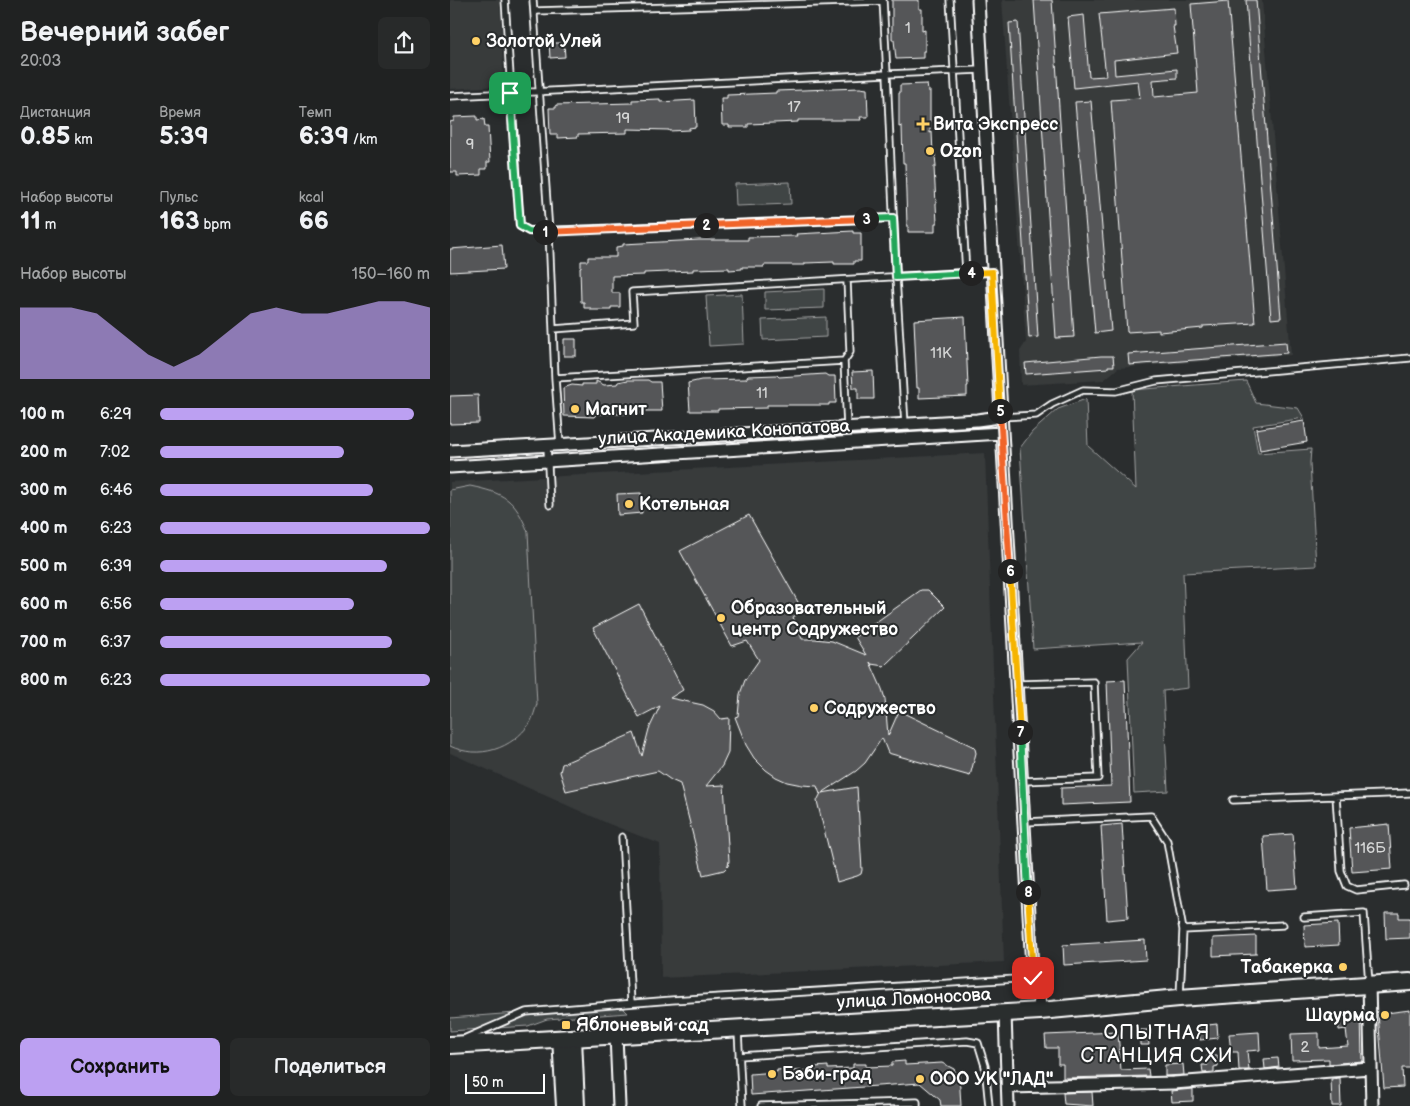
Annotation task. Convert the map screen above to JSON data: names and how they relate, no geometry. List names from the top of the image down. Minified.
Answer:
{"streets":{"main road":["улица Ломоносова"],"street":["улица Академика Конопатова"]},"districts":["ОПЫТНАЯ СТАНЦИЯ СХИ"],"places":{"other":["Золотой Улей","Ozon","Магнит","Котельная","Образовательный центр Содружество","Содружество","Табакерка","Шаурма","Бэби-град","ООО УК \"ЛАД\""],"health":["Вита Экспресс"],"transit":["Яблоневый сад"]},"house_numbers":["1","17","19","9","11К","11","116Б","2"],"scale_bar":"50 m","page":{"heading":["Вечерний забег","20:03"],"stats":[["Дистанция","0.85 km"],["Время","5:39"],["Темп","6:39 /km"],["Набор высоты","11 m"],["Пульс","163 bpm"],["kcal","66"]],"pins":["3","2","1","4","5","6","7","8"],"chart":["Набор высоты","150–160 m"],"list":[{"name":"100 m","note":"6:29"},{"name":"200 m","note":"7:02"},{"name":"300 m","note":"6:46"},{"name":"400 m","note":"6:23"},{"name":"500 m","note":"6:39"},{"name":"600 m","note":"6:56"},{"name":"700 m","note":"6:37"},{"name":"800 m","note":"6:23"}],"buttons":["Сохранить","Поделиться"],"scale":"50 m"}}
